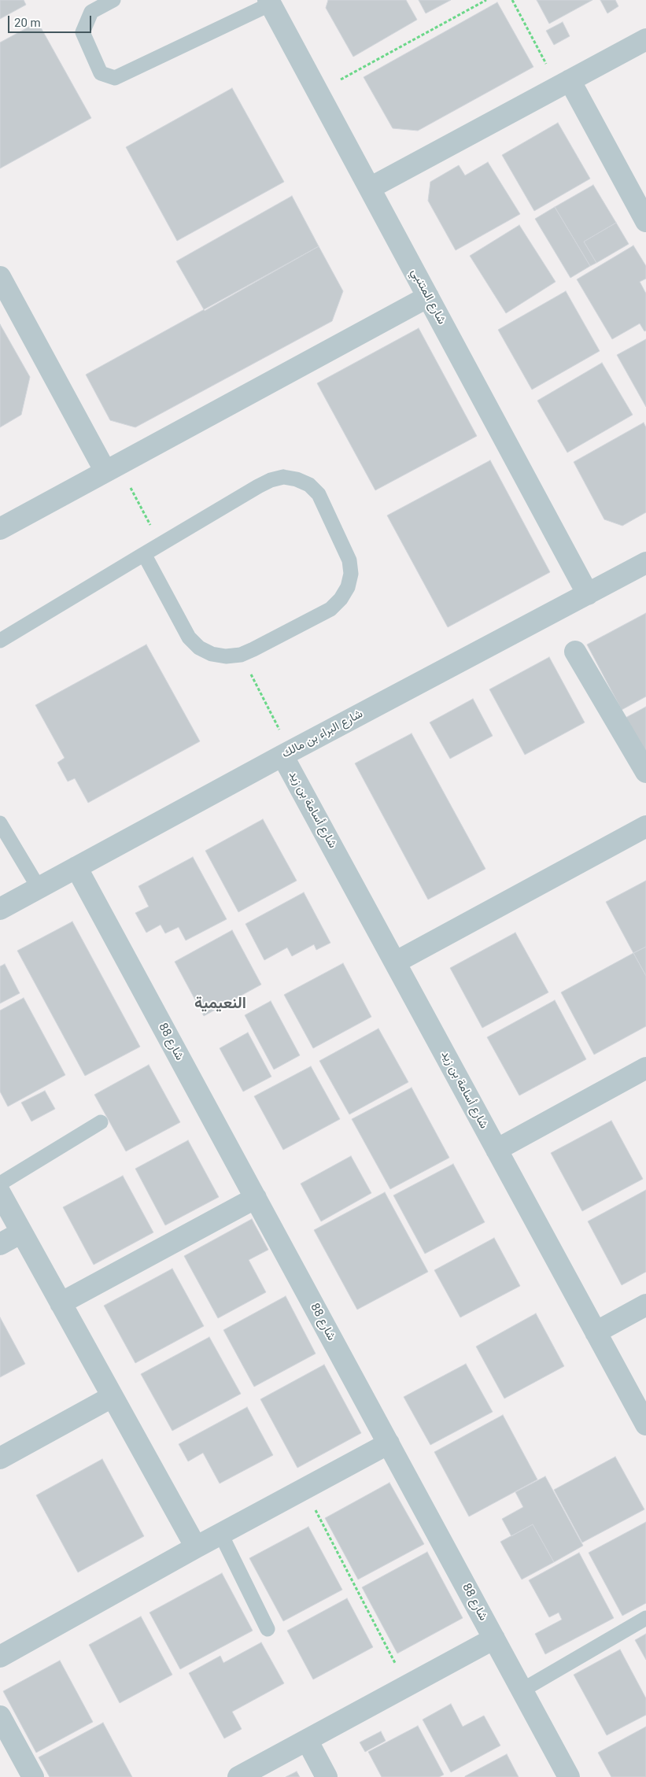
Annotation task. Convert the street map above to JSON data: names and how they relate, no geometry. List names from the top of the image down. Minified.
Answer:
{"streets":{"street":["شارع المتنبي","شارع البراء بن مالك","شارع أسامة بن زيد","شارع 88"]},"crossings":[["شارع المتنبي","شارع البراء بن مالك"],["شارع البراء بن مالك","شارع أسامة بن زيد"],["شارع البراء بن مالك","شارع 88"]],"districts":["النعيمية"],"scale_bar":"20 m"}
